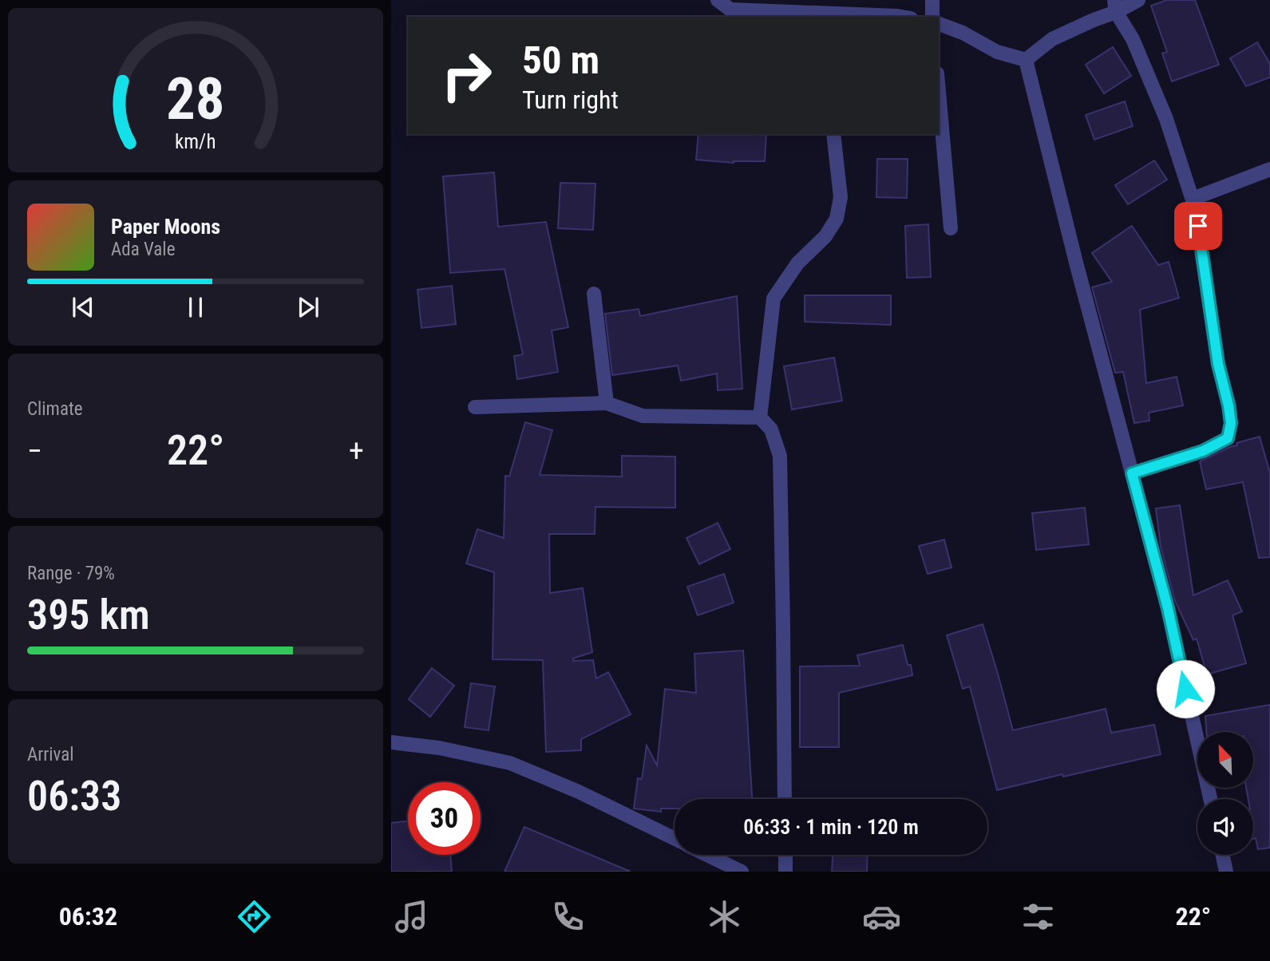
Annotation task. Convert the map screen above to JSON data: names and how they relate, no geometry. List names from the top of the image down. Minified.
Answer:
{"north":"top left","page":{"turn":["50 m","Turn right"],"song":["Paper Moons","Ada Vale"],"tile":["Climate",["Range · 79%","395 km"],["Arrival","06:33"]],"heat":["−","22°","+"],"limit":"30","trip":"06:33 · 1 min · 120 m","tabs":["06:32","22°"],"gauge":["28","km/h"]}}
